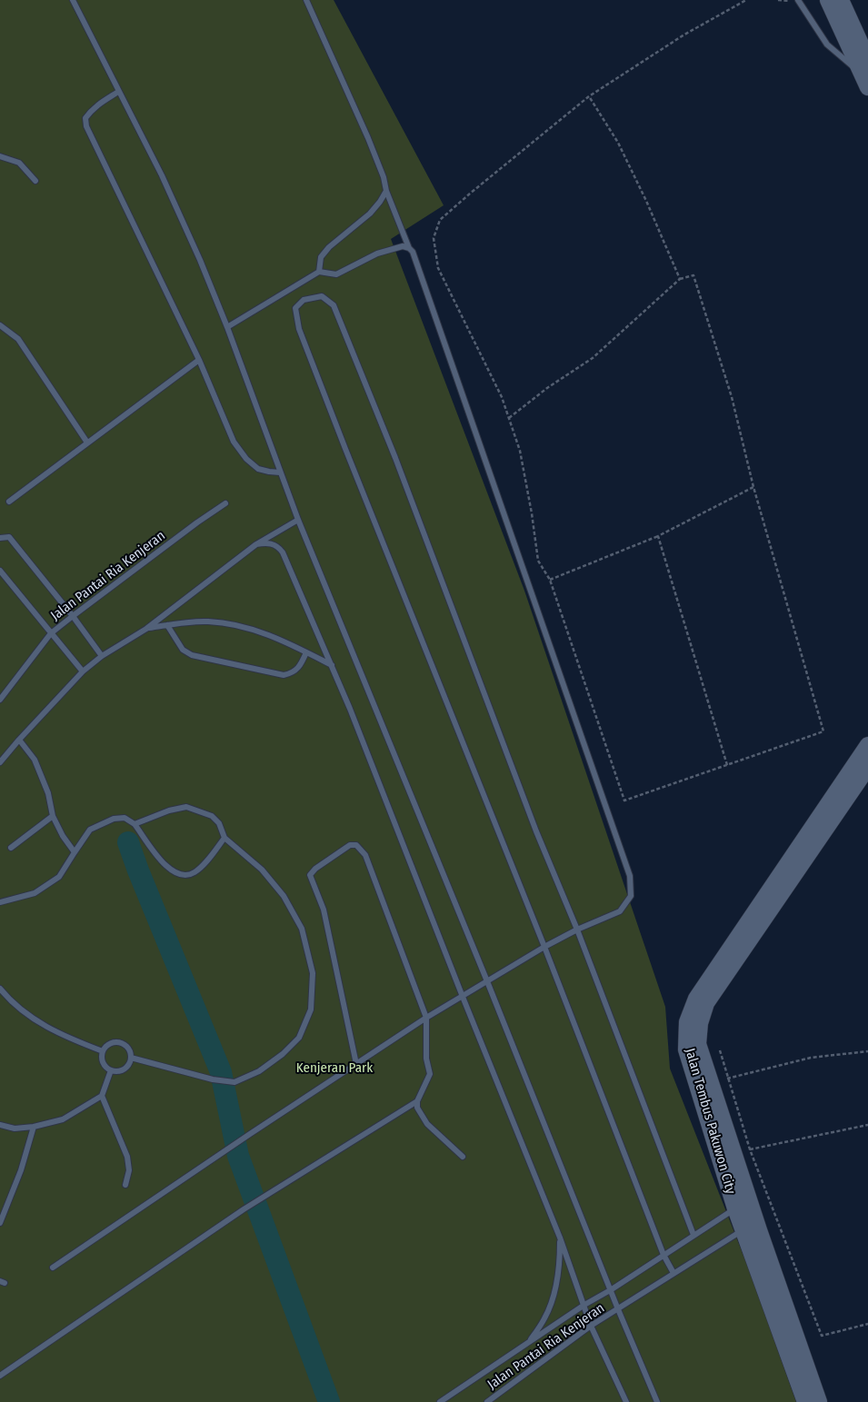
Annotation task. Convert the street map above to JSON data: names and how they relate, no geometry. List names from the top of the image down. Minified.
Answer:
{"streets":{"street":["Jalan Tembus Pakuwon City"],"lane":["Jalan Pantai Ria Kenjeran"]},"crossings":[["Jalan Pantai Ria Kenjeran","Jalan Tembus Pakuwon City"]],"parks":["Kenjeran Park"]}
